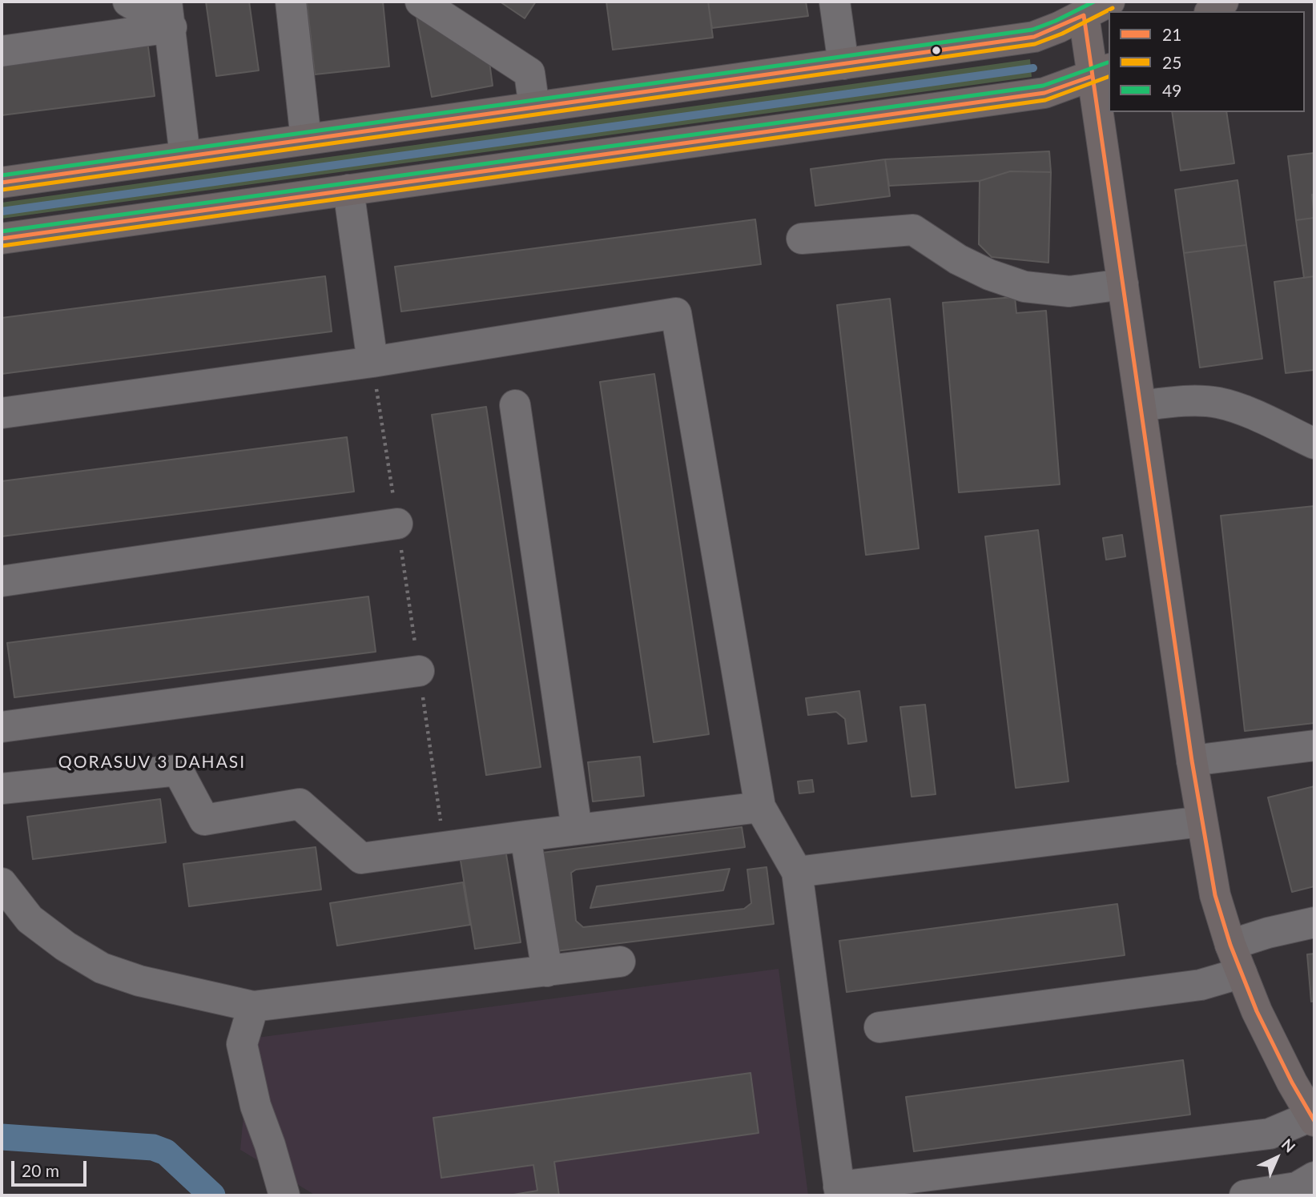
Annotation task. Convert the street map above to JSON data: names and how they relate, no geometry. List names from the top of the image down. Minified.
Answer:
{"districts":["QORASUV 3 DAHASI"],"lines":["transit line 49","transit line 25","transit line 21"],"legend":["21","25","49"],"scale_bar":"20 m","north":"top right"}
